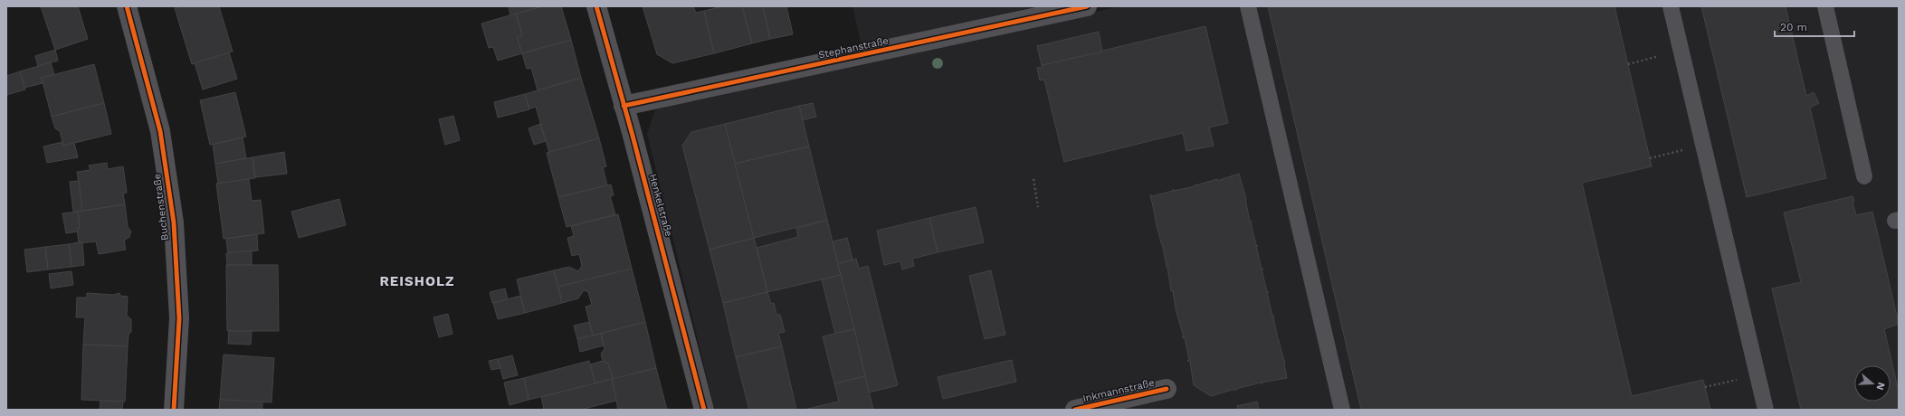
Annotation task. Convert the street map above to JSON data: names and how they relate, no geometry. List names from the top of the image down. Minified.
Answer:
{"streets":{"street":["Stephanstraße","Henkelstraße","Buchenstraße","Inkmannstraße"]},"crossings":[["Stephanstraße","Henkelstraße"]],"districts":["REISHOLZ"],"scale_bar":"20 m","north":"right"}
